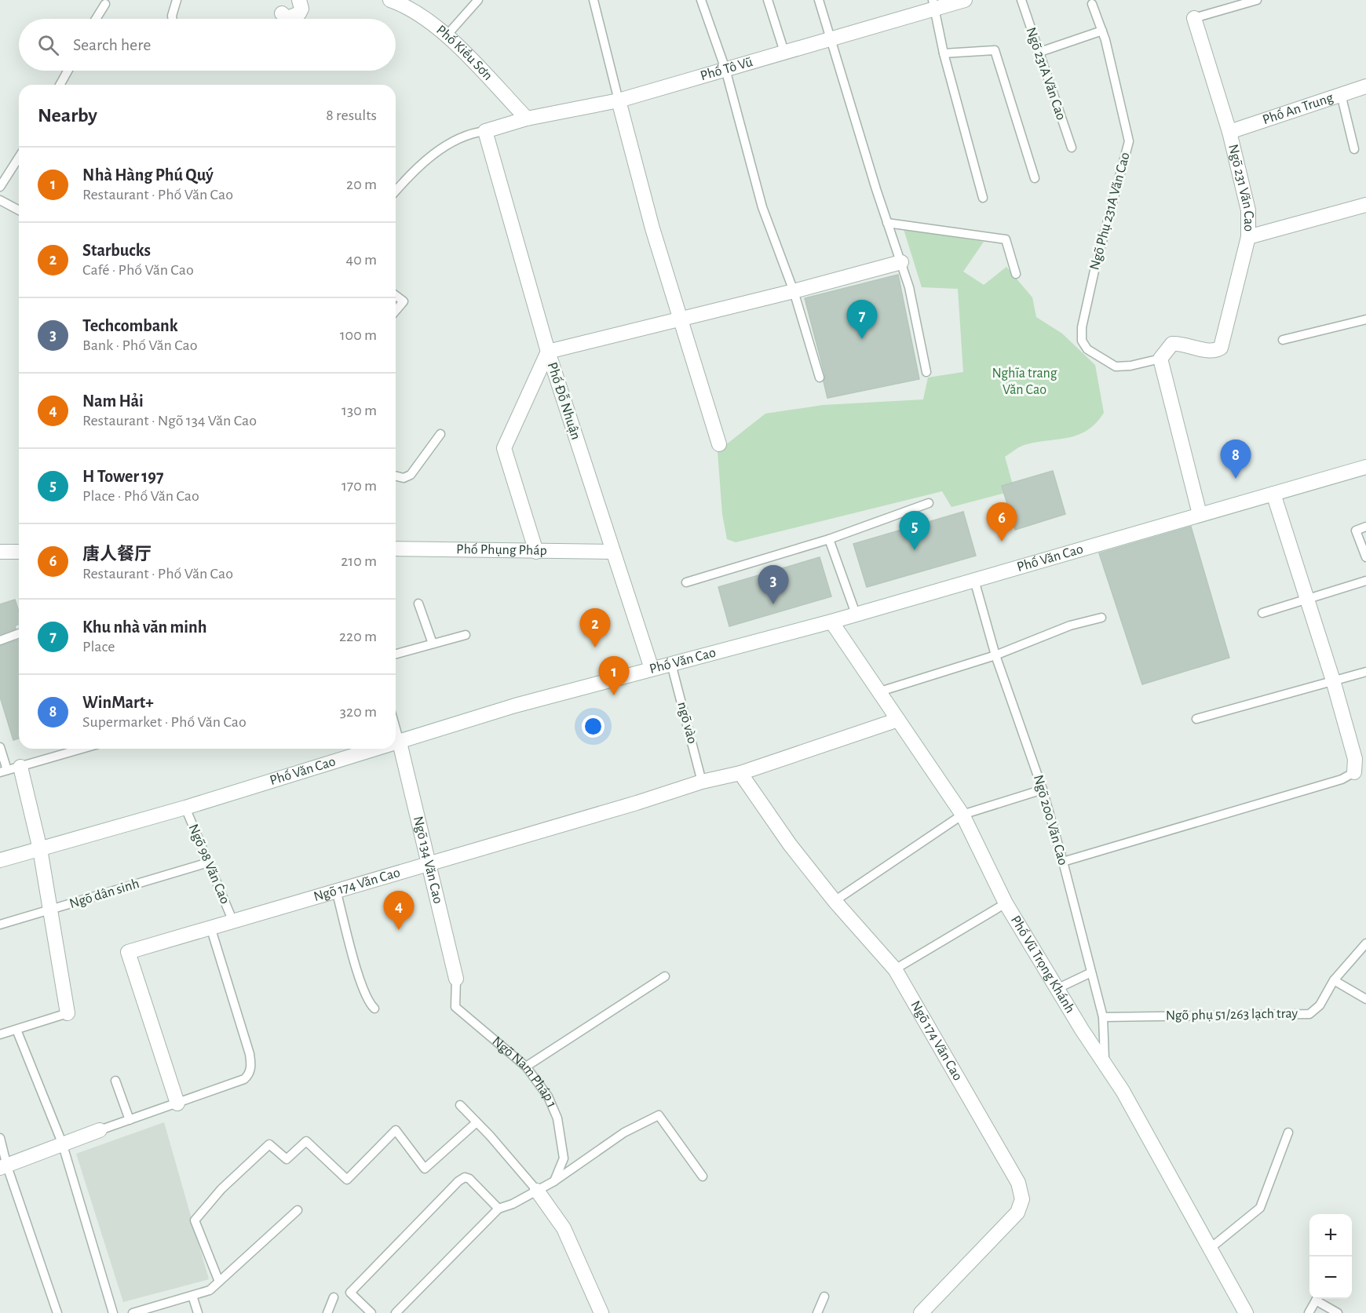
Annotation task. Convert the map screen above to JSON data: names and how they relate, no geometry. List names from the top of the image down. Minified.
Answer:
{"streets":{"street":["Phố Kiều Sơn","Phố Tô Vũ","Phố An Trung","Ngõ 231 Văn Cao","Phố Đỗ Nhuận","Phố Phụng Pháp","Phố Văn Cao","Ngõ 134 Văn Cao","Ngõ 174 Văn Cao","Phố Vũ Trọng Khánh"],"lane":["Ngõ 231A Văn Cao","Ngõ Phụ 231A Văn Cao","ngõ vào","Ngõ 200 Văn Cao","Ngõ 98 Văn Cao","Ngõ dân sinh","Ngõ phụ 51/263 lạch tray","Ngõ Nam Pháp 1"]},"crossings":[["Phố Kiều Sơn","Phố Tô Vũ"],["Phố Tô Vũ","Phố Đỗ Nhuận"],["Phố An Trung","Ngõ 231 Văn Cao"],["Ngõ 231 Văn Cao","Ngõ Phụ 231A Văn Cao"],["Phố Đỗ Nhuận","Phố Phụng Pháp"],["Phố Đỗ Nhuận","Phố Văn Cao"],["Phố Văn Cao","ngõ vào"],["Phố Văn Cao","Ngõ 200 Văn Cao"],["Phố Văn Cao","Ngõ 134 Văn Cao"],["Phố Văn Cao","Ngõ 98 Văn Cao"],["Phố Văn Cao","Phố Vũ Trọng Khánh"],["ngõ vào","Ngõ 174 Văn Cao"],["Ngõ 200 Văn Cao","Phố Vũ Trọng Khánh"],["Ngõ 200 Văn Cao","Ngõ phụ 51/263 lạch tray"],["Ngõ 134 Văn Cao","Ngõ 174 Văn Cao"],["Ngõ 134 Văn Cao","Ngõ Nam Pháp 1"],["Ngõ 98 Văn Cao","Ngõ 174 Văn Cao"],["Ngõ 98 Văn Cao","Ngõ dân sinh"],["Ngõ 174 Văn Cao","Phố Vũ Trọng Khánh"]],"parks":["Nghĩa trang Văn Cao"],"page":{"search":"Search here","heading":["Nearby","8 results"],"list":[{"mark":"1","name":"Nhà Hàng Phú Quý","note":"Restaurant · Phố Văn Cao","value":"20 m"},{"mark":"2","name":"Starbucks","note":"Café · Phố Văn Cao","value":"40 m"},{"mark":"3","name":"Techcombank","note":"Bank · Phố Văn Cao","value":"100 m"},{"mark":"4","name":"Nam Hải","note":"Restaurant · Ngõ 134 Văn Cao","value":"130 m"},{"mark":"5","name":"H Tower 197","note":"Place · Phố Văn Cao","value":"170 m"},{"mark":"6","name":"唐人餐厅","note":"Restaurant · Phố Văn Cao","value":"210 m"},{"mark":"7","name":"Khu nhà văn minh","note":"Place","value":"220 m"},{"mark":"8","name":"WinMart+","note":"Supermarket · Phố Văn Cao","value":"320 m"}],"pins":["7","8","6","5","3","2","1","4"],"map_buttons":["+","−"]}}
